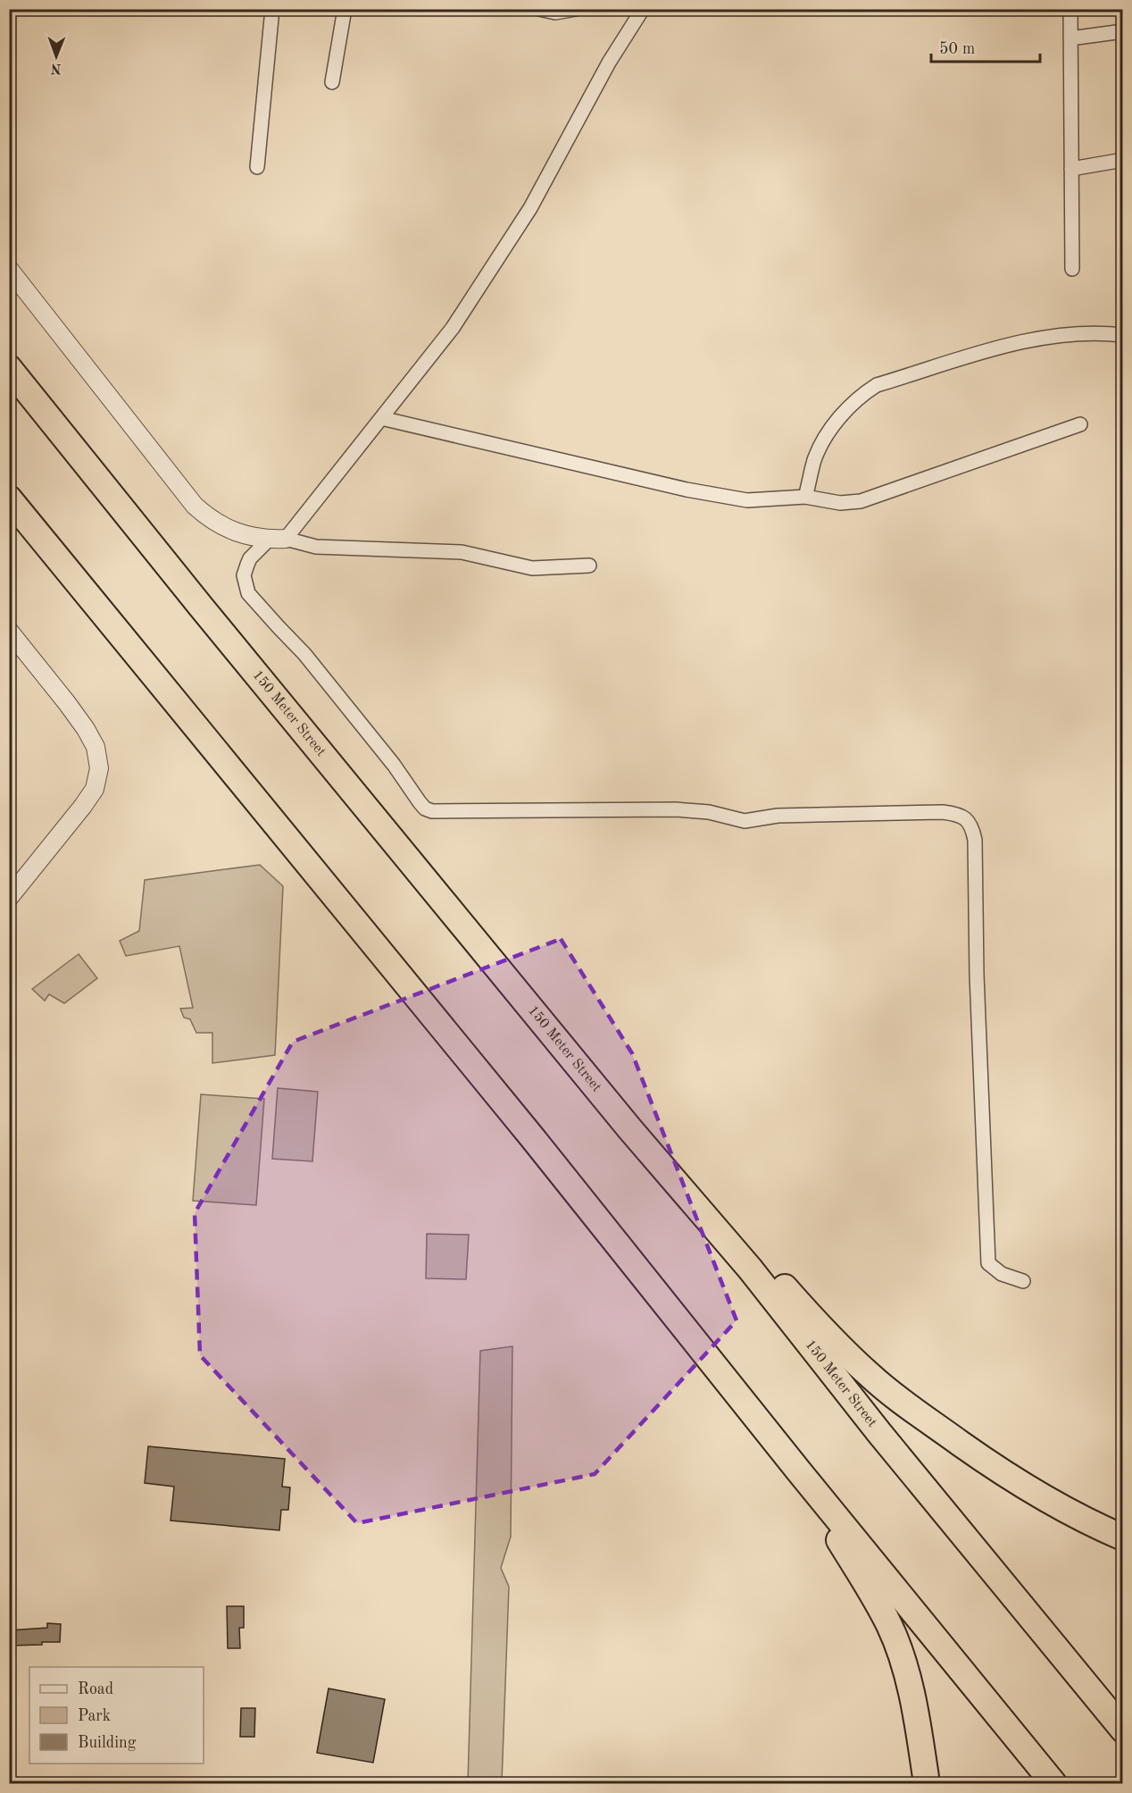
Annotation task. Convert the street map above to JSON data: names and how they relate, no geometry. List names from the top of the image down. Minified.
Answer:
{"streets":{"highway":["150 Meter Street"]},"legend":["Road","Park","Building"],"scale_bar":"50 m","north":"bottom"}
